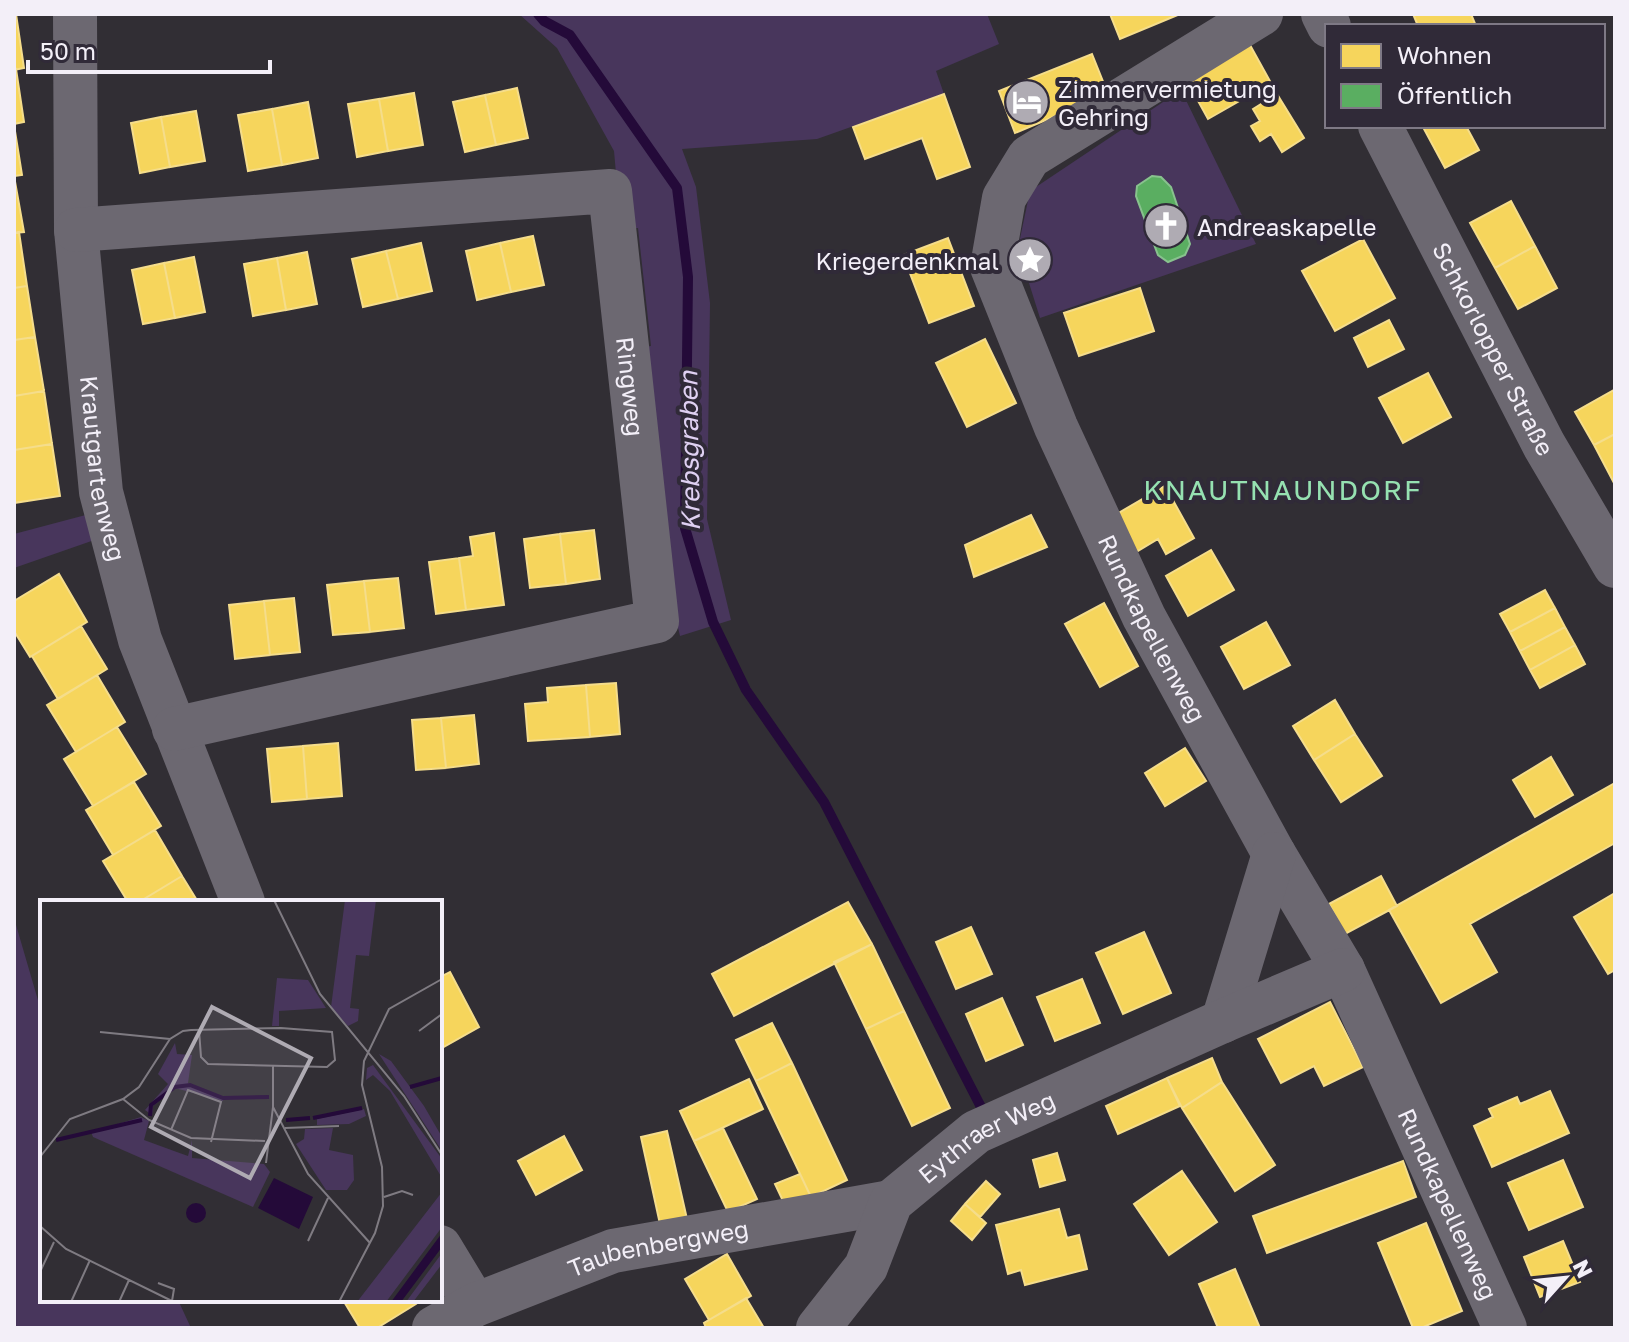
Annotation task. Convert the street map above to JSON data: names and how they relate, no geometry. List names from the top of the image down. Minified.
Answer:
{"streets":{"street":["Schkorlopper Straße","Ringweg","Krautgartenweg","Rundkapellenweg","Eythraer Weg","Taubenbergweg"]},"crossings":[["Ringweg","Krautgartenweg"],["Rundkapellenweg","Eythraer Weg"],["Eythraer Weg","Taubenbergweg"]],"districts":["KNAUTNAUNDORF"],"water":["Krebsgraben"],"places":{"hotel":["Zimmervermietung Gehring"],"church":["Andreaskapelle"],"place":["Kriegerdenkmal"]},"legend":["Wohnen","Öffentlich"],"scale_bar":"50 m","north":"top right"}
